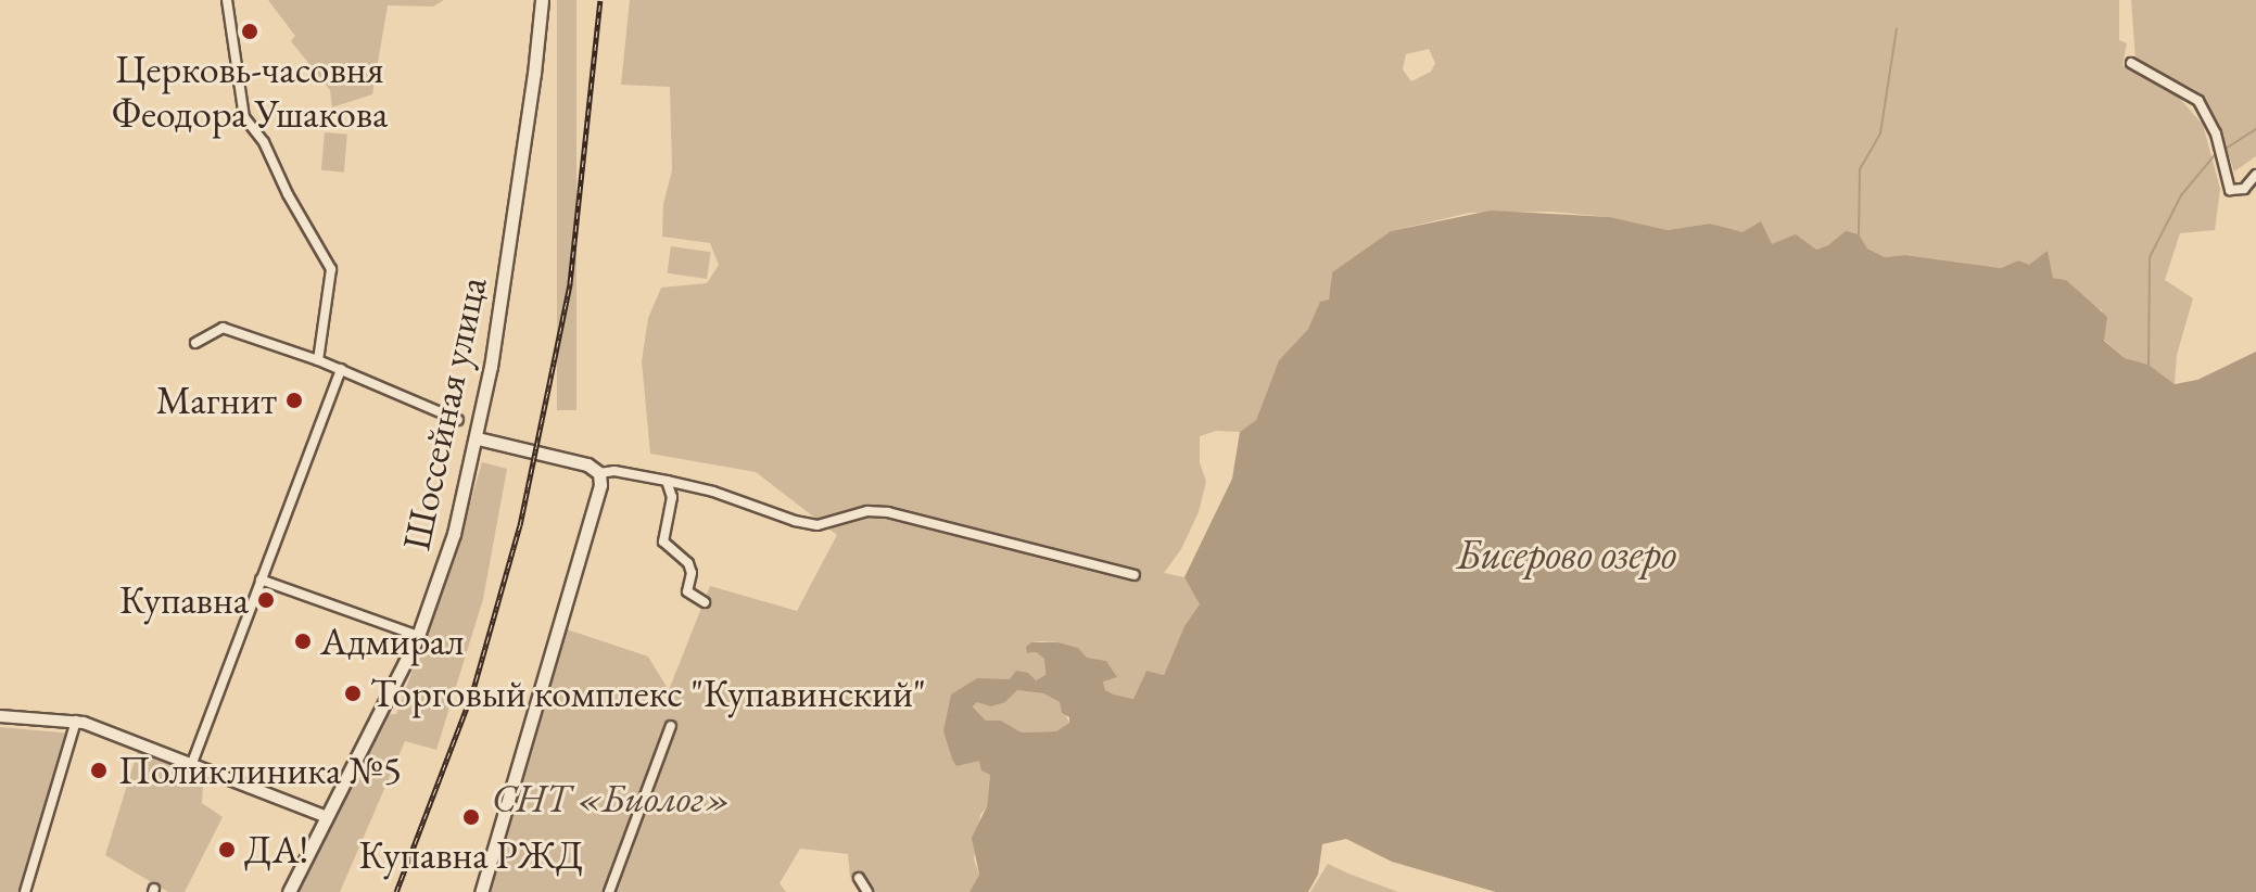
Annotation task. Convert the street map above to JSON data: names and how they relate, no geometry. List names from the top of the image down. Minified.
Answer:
{"streets":{"main road":["Шоссейная улица"]},"water":["Бисерово озеро"],"parks":["СНТ «Биолог»"],"places":["Церковь-часовня Феодора Ушакова","Магнит","Купавна","Адмирал","Торговый комплекс \"Купавинский\"","Поликлиника №5","Купавна РЖД","ДА!"]}
